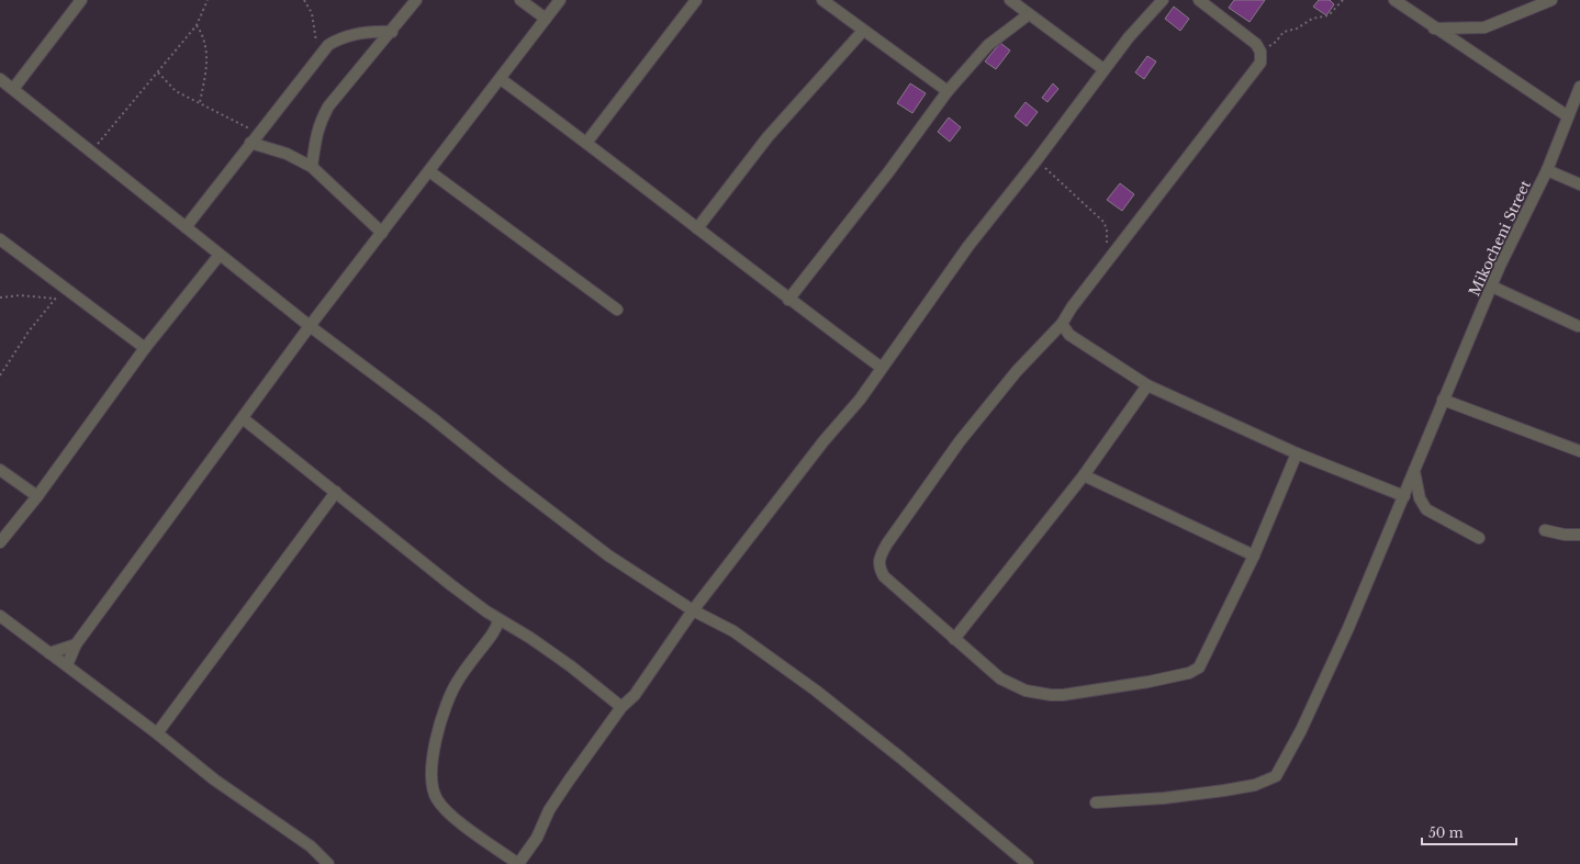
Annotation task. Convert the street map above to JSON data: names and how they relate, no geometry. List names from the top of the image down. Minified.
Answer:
{"streets":{"street":["Mikocheni Street"]},"scale_bar":"50 m"}
